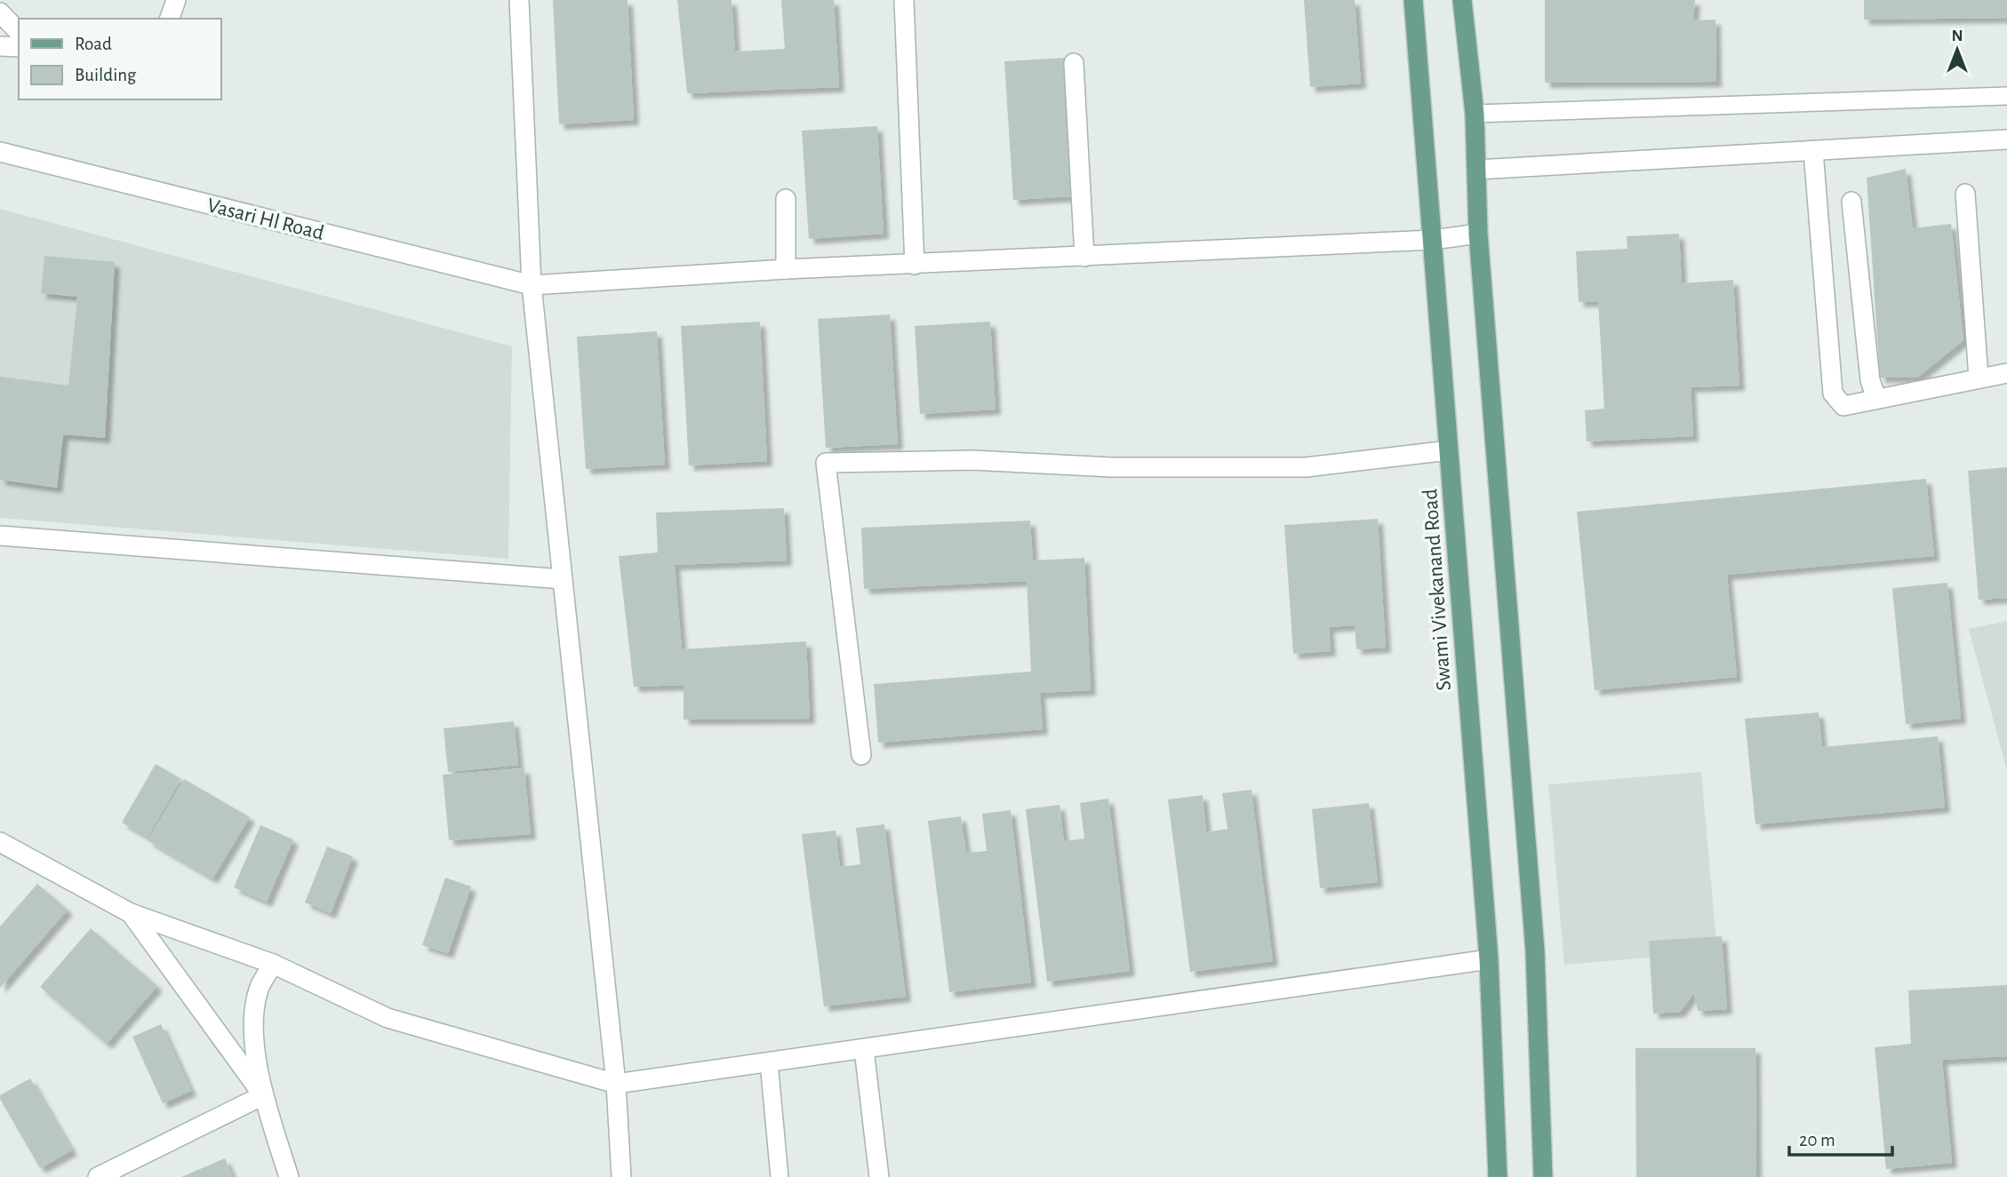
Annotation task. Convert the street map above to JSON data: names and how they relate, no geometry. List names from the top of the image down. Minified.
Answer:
{"streets":{"main road":["Swami Vivekanand Road"],"street":["Vasari Hl Road"]},"crossings":[["Vasari Hl Road","Swami Vivekanand Road"]],"legend":["Road","Building"],"scale_bar":"20 m","north":"top"}
